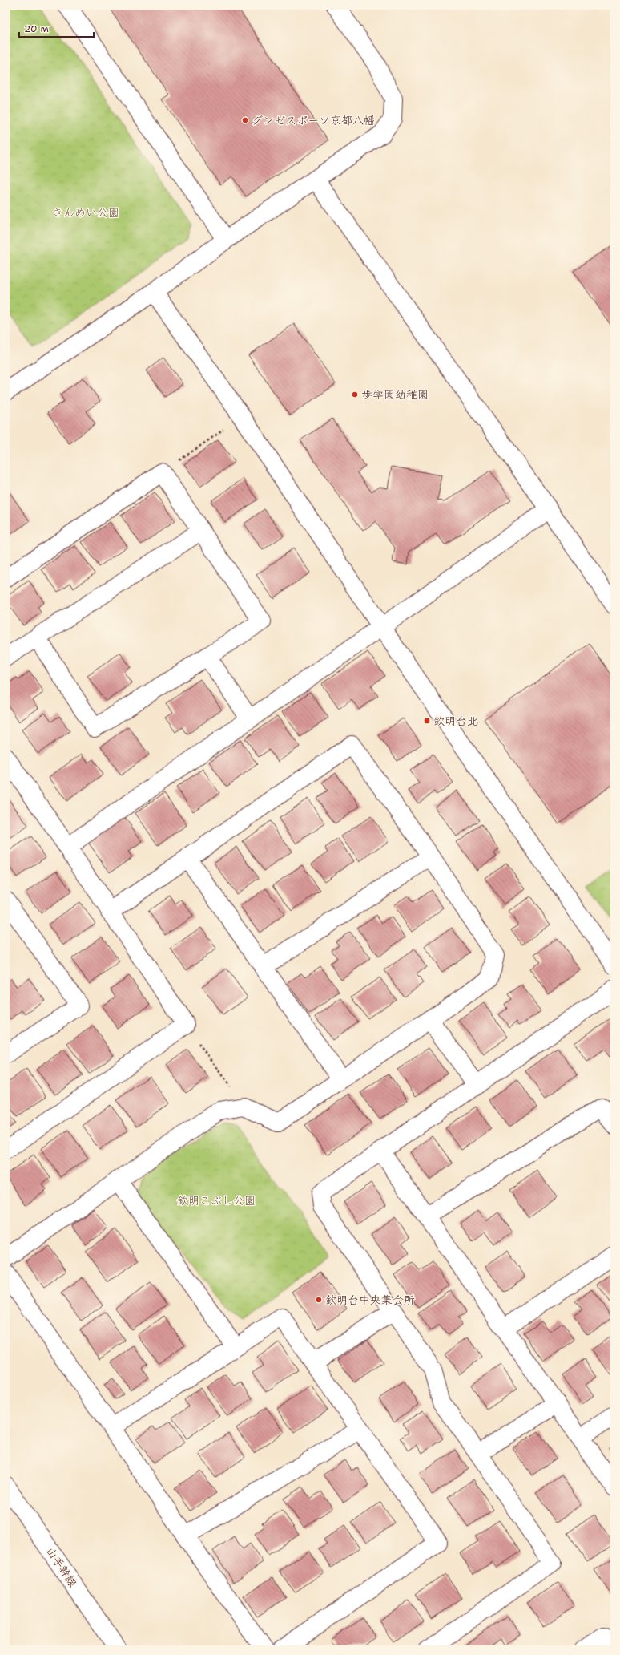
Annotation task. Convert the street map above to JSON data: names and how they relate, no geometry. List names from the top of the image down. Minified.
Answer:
{"streets":{"street":["山手幹線"]},"parks":["きんめい公園","欽明こぶし公園"],"places":{"other":["グンゼスポーツ京都八幡","歩学園幼稚園","欽明台中央集会所"],"transit":["欽明台北"]},"scale_bar":"20 m"}
